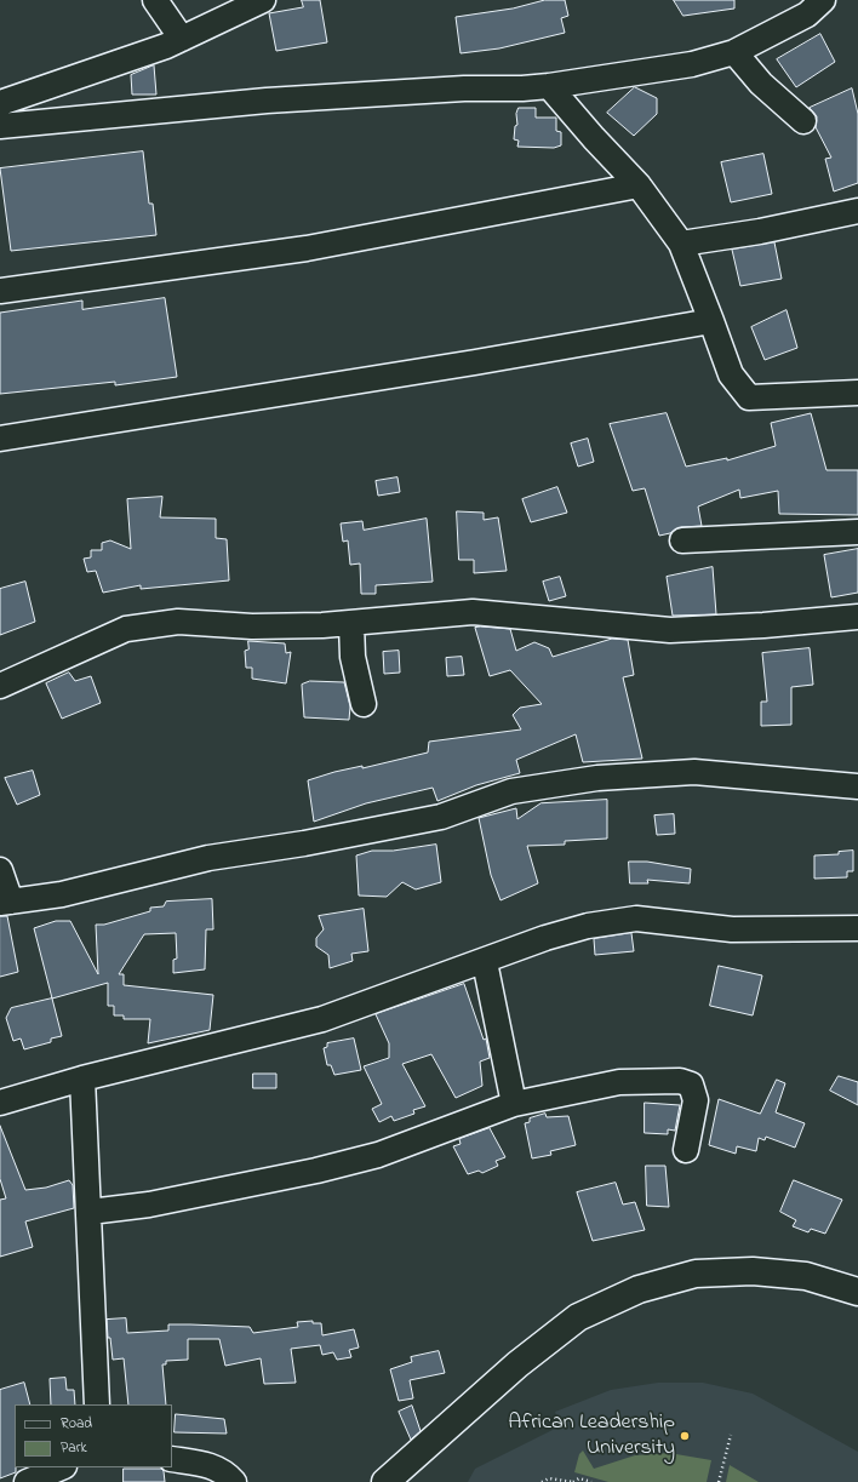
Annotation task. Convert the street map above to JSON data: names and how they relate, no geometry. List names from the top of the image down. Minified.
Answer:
{"places":["African Leadership University"],"legend":["Road","Park"]}
